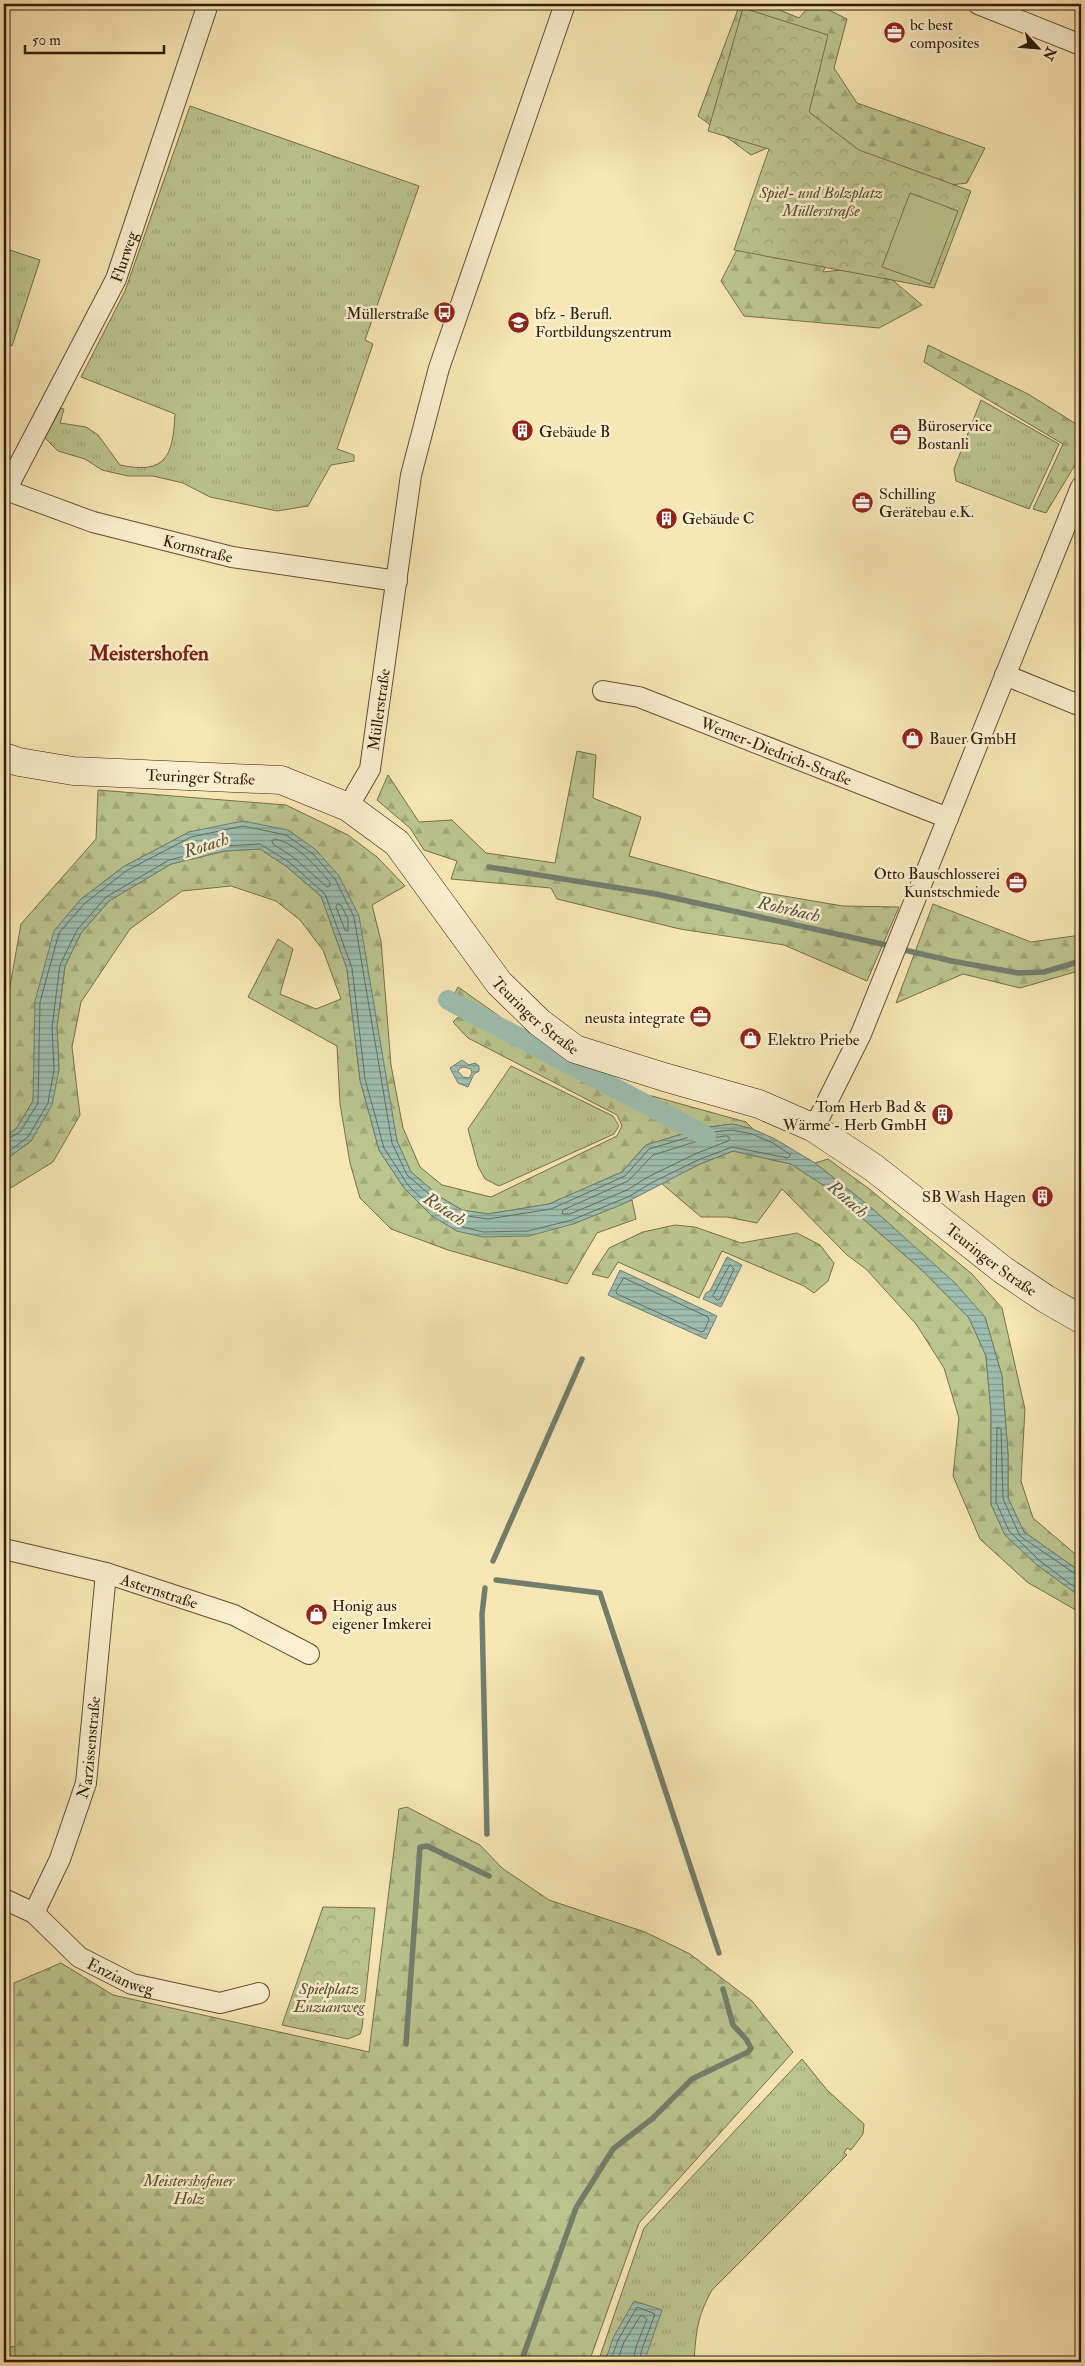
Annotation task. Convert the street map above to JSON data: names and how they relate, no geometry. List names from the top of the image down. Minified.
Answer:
{"streets":{"street":["Flurweg","Kornstraße","Müllerstraße","Werner-Diedrich-Straße","Teuringer Straße","Asternstraße","Narzissenstraße","Enzianweg"]},"crossings":[["Flurweg","Kornstraße"],["Kornstraße","Müllerstraße"],["Müllerstraße","Teuringer Straße"],["Asternstraße","Narzissenstraße"],["Narzissenstraße","Enzianweg"]],"districts":["Meistershofen"],"water":["Rotach","Rohrbach"],"parks":["Spiel- und Bolzplatz Müllerstraße","Spielplatz Enzianweg","Meistershofener Holz"],"places":{"office":["bc best composites","Büroservice Bostanli","Schilling Gerätebau e.K.","Otto Bauschlosserei Kunstschmiede","neusta integrate"],"bus stop":["Müllerstraße"],"school or university":["bfz - Berufl. Fortbildungszentrum"],"building":["Gebäude B","Gebäude C","Tom Herb Bad & Wärme - Herb GmbH","SB Wash Hagen"],"shop":["Bauer GmbH","Elektro Priebe","Honig aus eigener Imkerei"]},"scale_bar":"50 m","north":"bottom right"}
